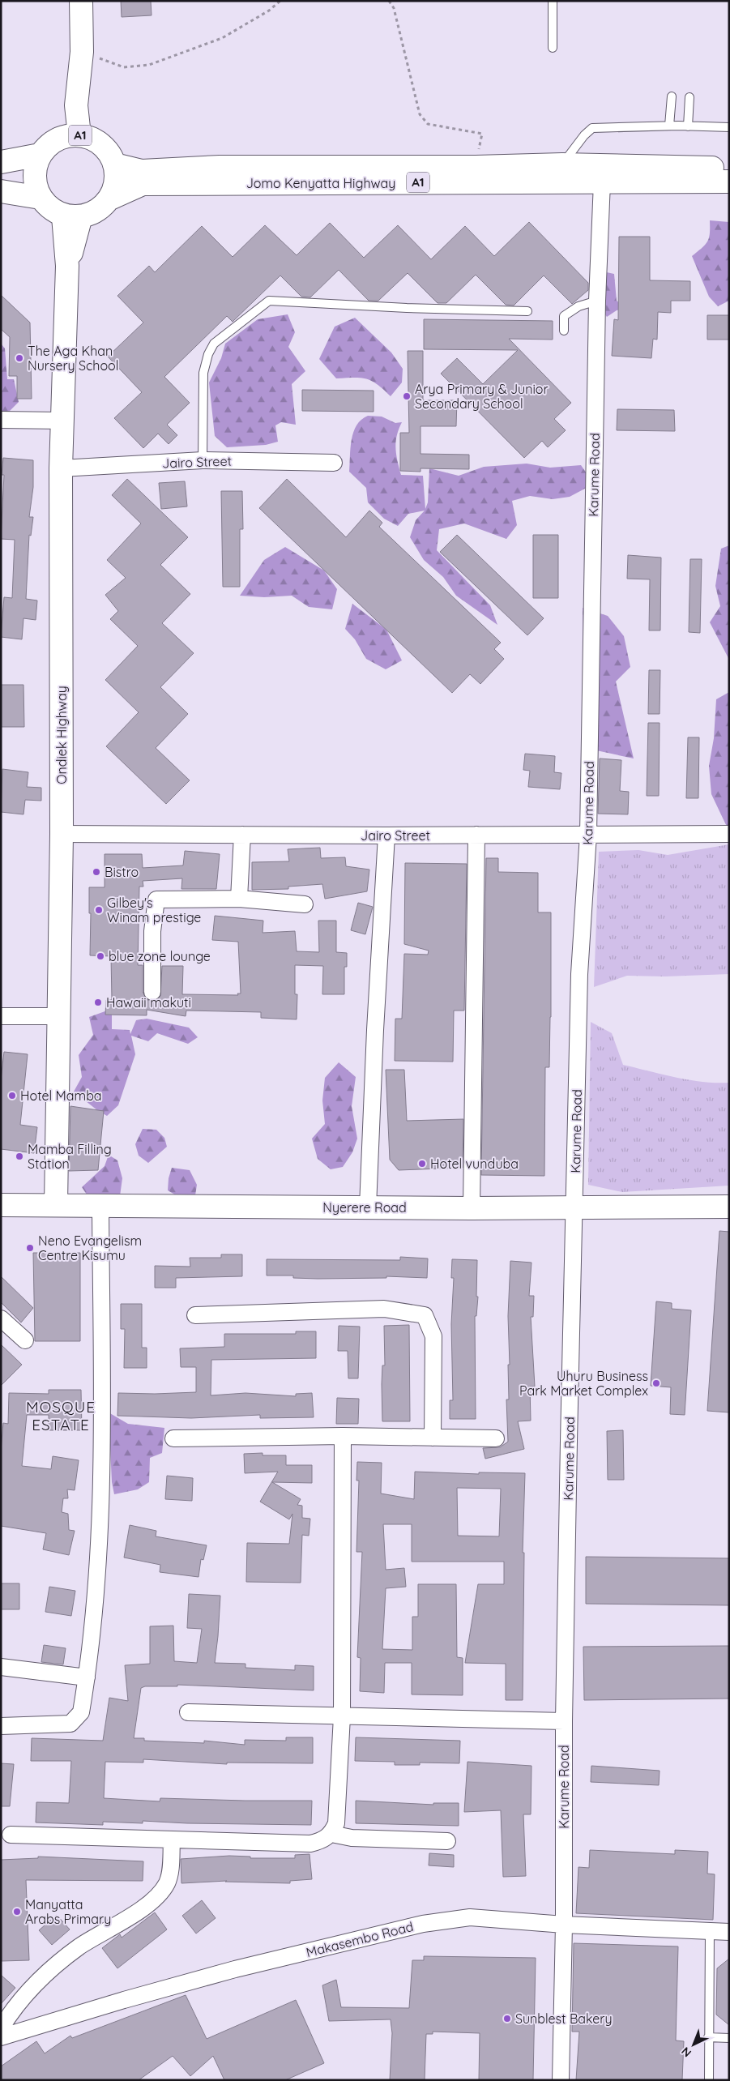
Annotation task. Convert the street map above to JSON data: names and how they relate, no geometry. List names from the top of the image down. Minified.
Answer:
{"streets":{"main road":["A1","Jomo Kenyatta Highway","Ondiek Highway","Nyerere Road"],"street":["Jairo Street","Karume Road","Makasembo Road"]},"crossings":[["A1","Jomo Kenyatta Highway"],["A1","Ondiek Highway"],["Jomo Kenyatta Highway","Karume Road"],["Jomo Kenyatta Highway","Ondiek Highway"],["Jairo Street","Karume Road"],["Jairo Street","Ondiek Highway"],["Karume Road","Nyerere Road"],["Karume Road","Makasembo Road"],["Ondiek Highway","Nyerere Road"]],"districts":["MOSQUE ESTATE"],"places":["The Aga Khan Nursery School","Arya Primary & Junior Secondary School","Bistro","Gilbey's Winam prestige","blue zone lounge","Hawaii makuti","Hotel Mamba","Mamba Filling Station","Hotel vunduba","Neno Evangelism Centre Kisumu","Uhuru Business Park Market Complex","Manyatta Arabs Primary","Sunblest Bakery"],"north":"bottom left"}
